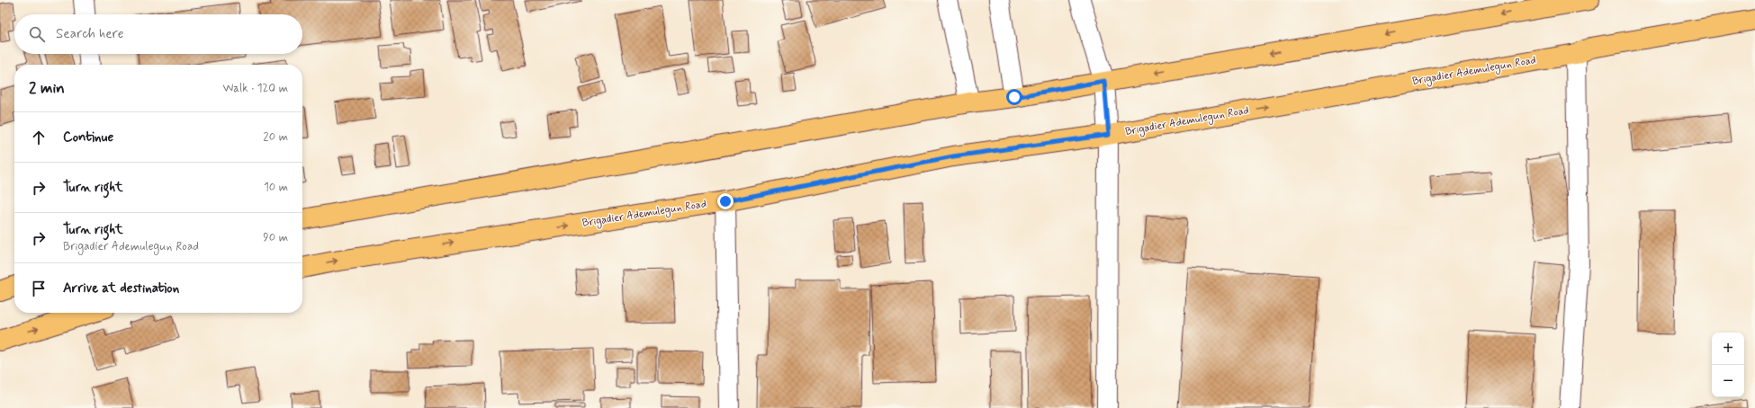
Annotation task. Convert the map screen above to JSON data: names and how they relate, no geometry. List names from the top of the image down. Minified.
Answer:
{"streets":{"main road":["Brigadier Ademulegun Road"]},"page":{"search":"Search here","heading":["2 min","Walk · 120 m"],"list":[["Continue","20 m"],["Turn right","10 m"],["Turn right","Brigadier Ademulegun Road","90 m"],"Arrive at destination"],"map_buttons":["+","−"]}}
